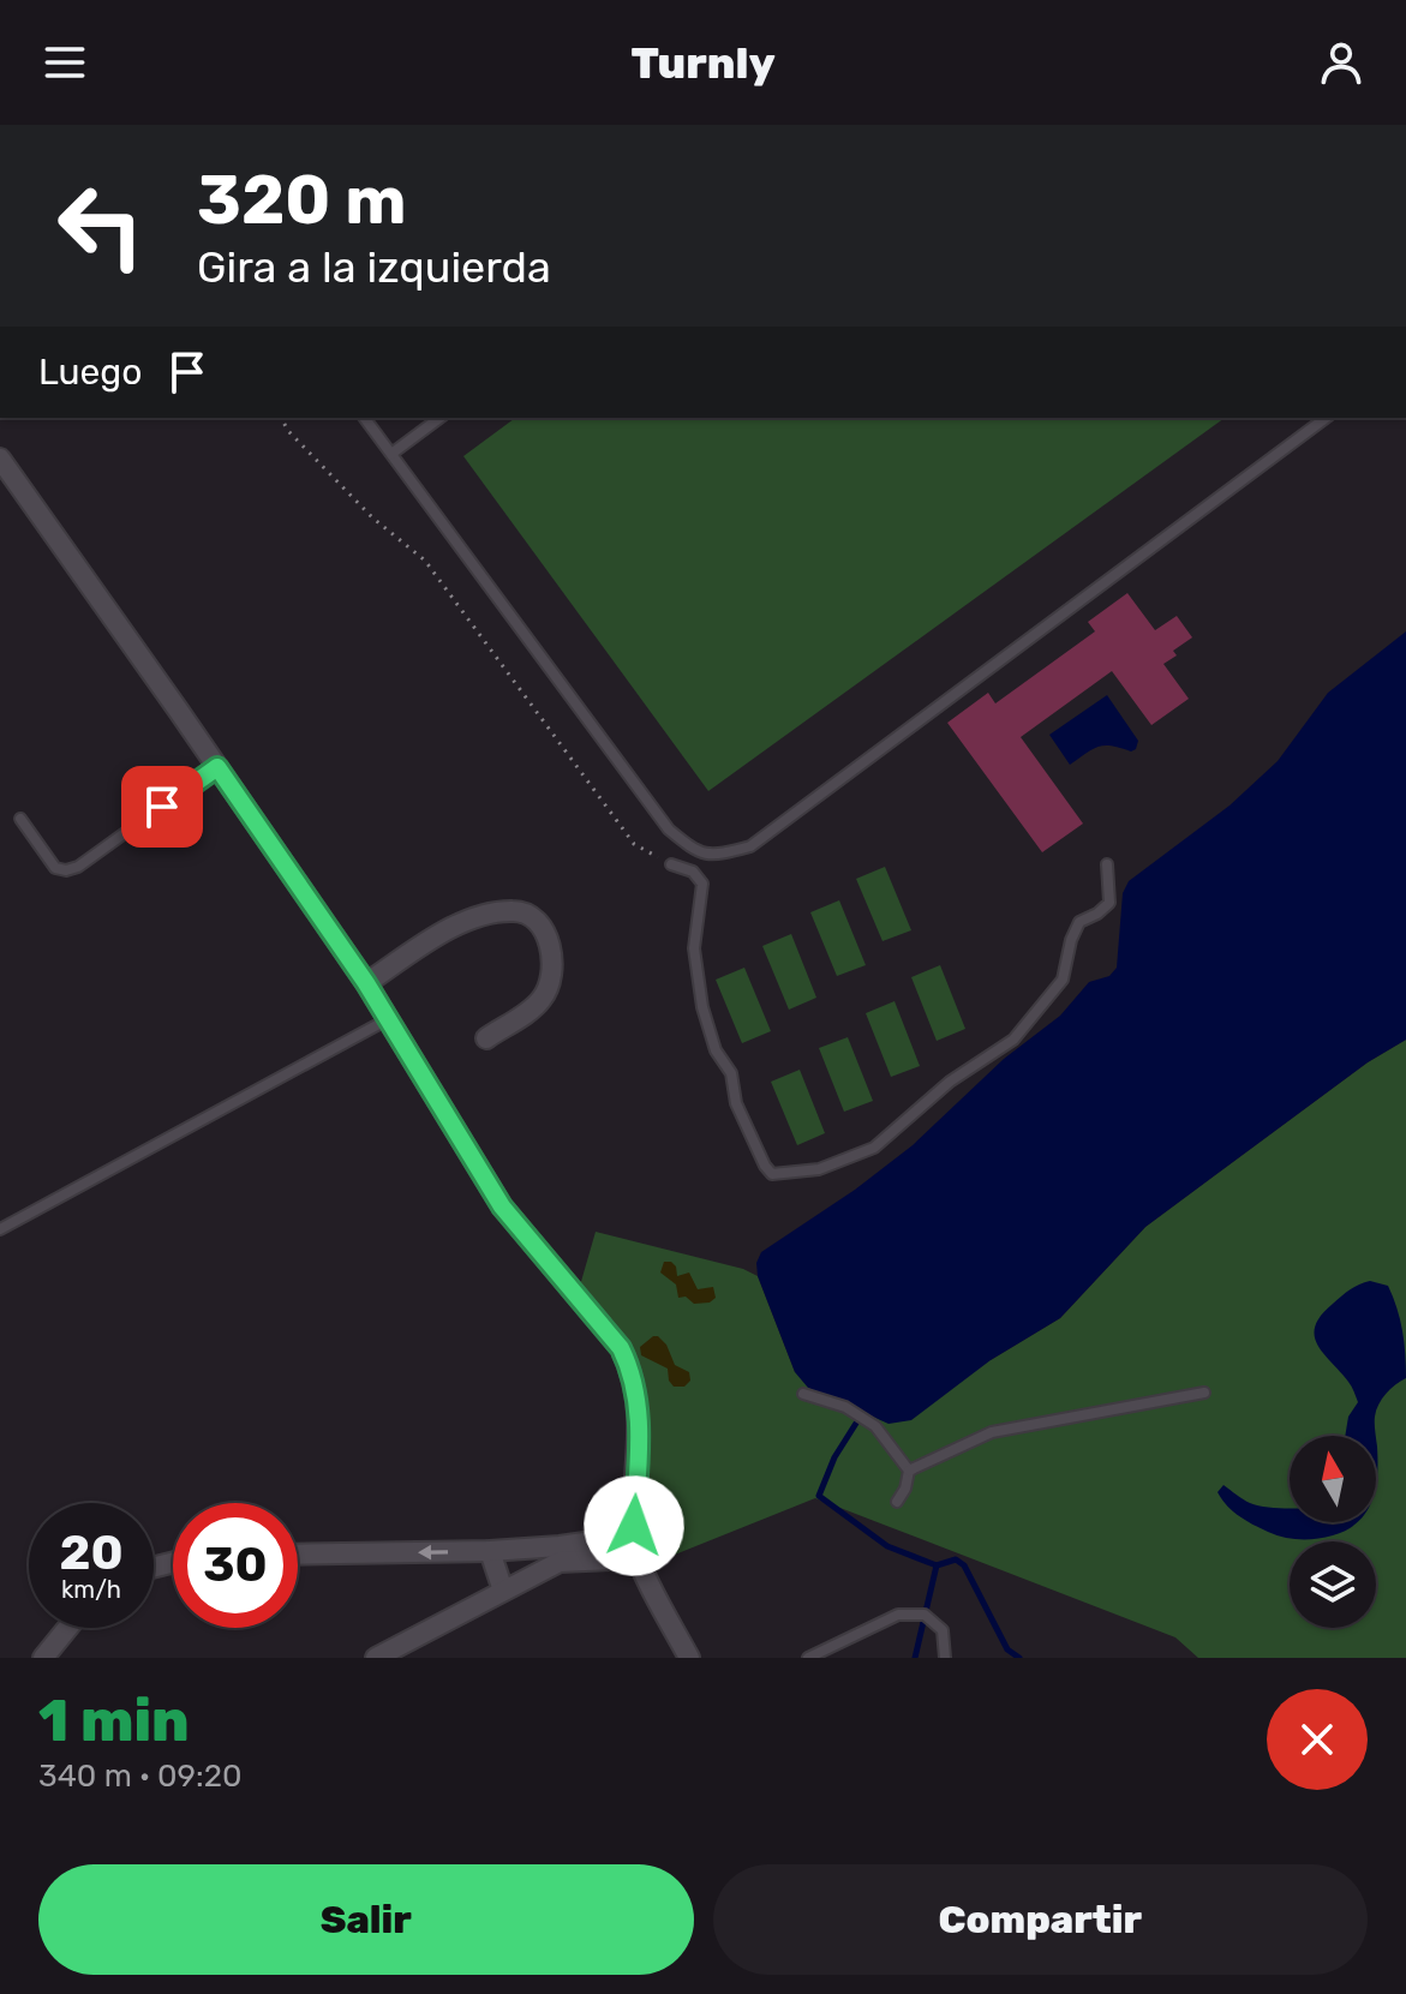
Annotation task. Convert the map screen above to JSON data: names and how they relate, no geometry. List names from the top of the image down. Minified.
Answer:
{"north":"top","page":{"header":"Turnly","turn":["320 m","Gira a la izquierda"],"then":"Luego","speed":"20 km/h","limit":"30","heading":["1 min","340 m · 09:20"],"buttons":["Salir","Compartir"]}}
